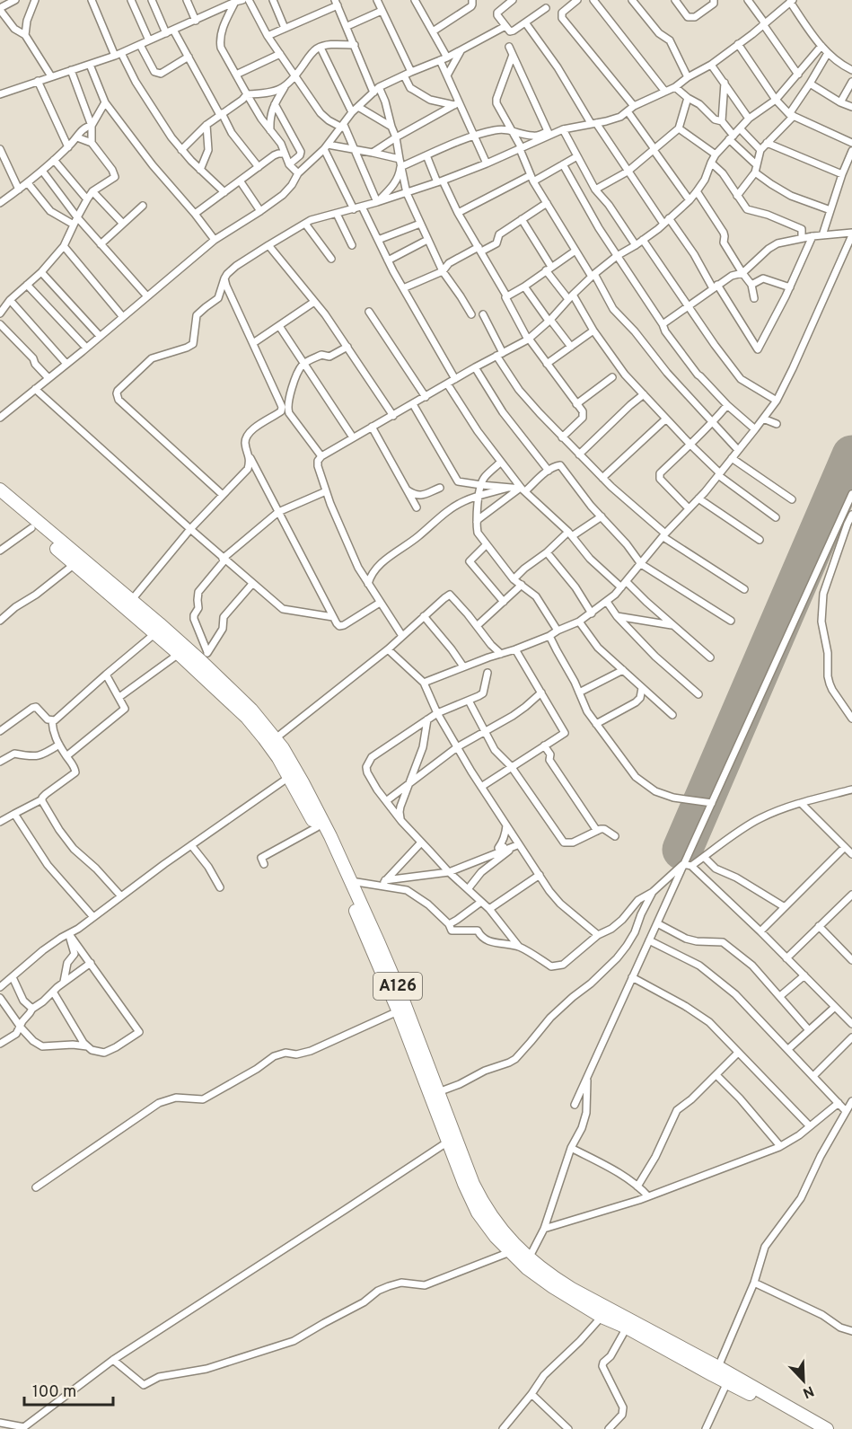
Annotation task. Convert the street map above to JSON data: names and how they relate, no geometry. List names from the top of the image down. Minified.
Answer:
{"streets":{"highway":["A126"]},"scale_bar":"100 m","north":"bottom right"}
